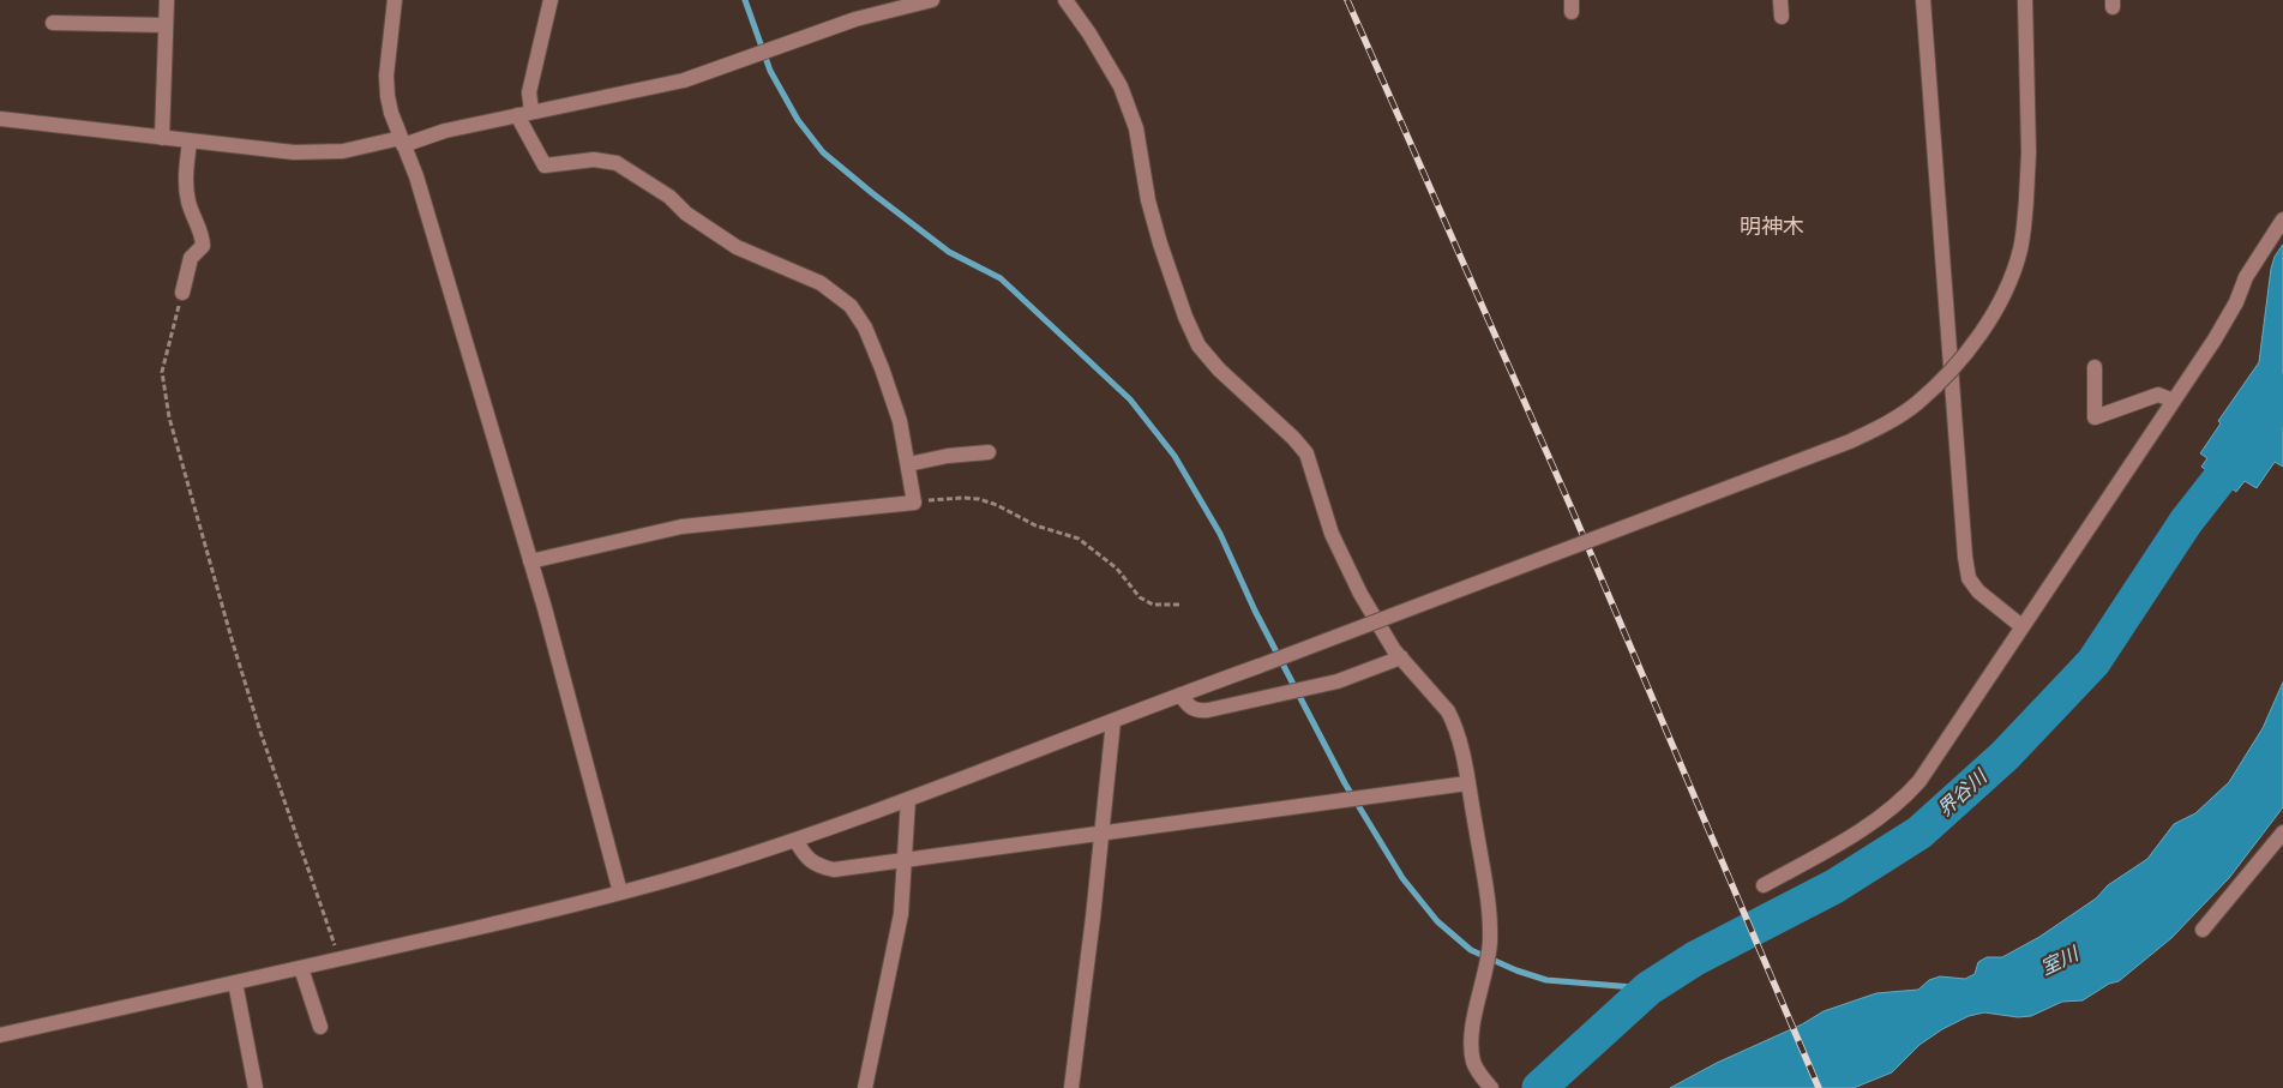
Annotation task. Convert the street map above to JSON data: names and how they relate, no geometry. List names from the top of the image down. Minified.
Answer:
{"districts":["明神木"],"water":["界谷川","室川"]}
